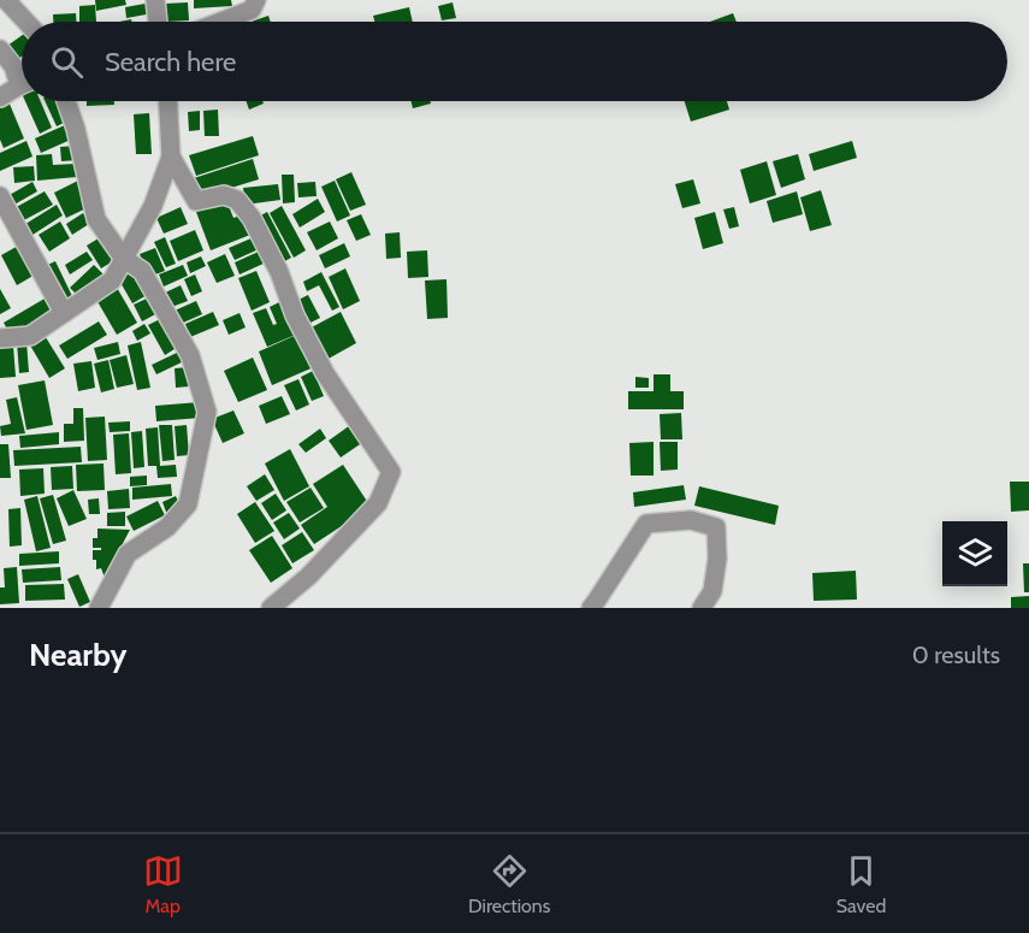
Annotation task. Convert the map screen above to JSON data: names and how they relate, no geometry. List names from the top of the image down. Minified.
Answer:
{"page":{"search":"Search here","heading":["Nearby","0 results"],"nav":["Map","Directions","Saved"]}}
